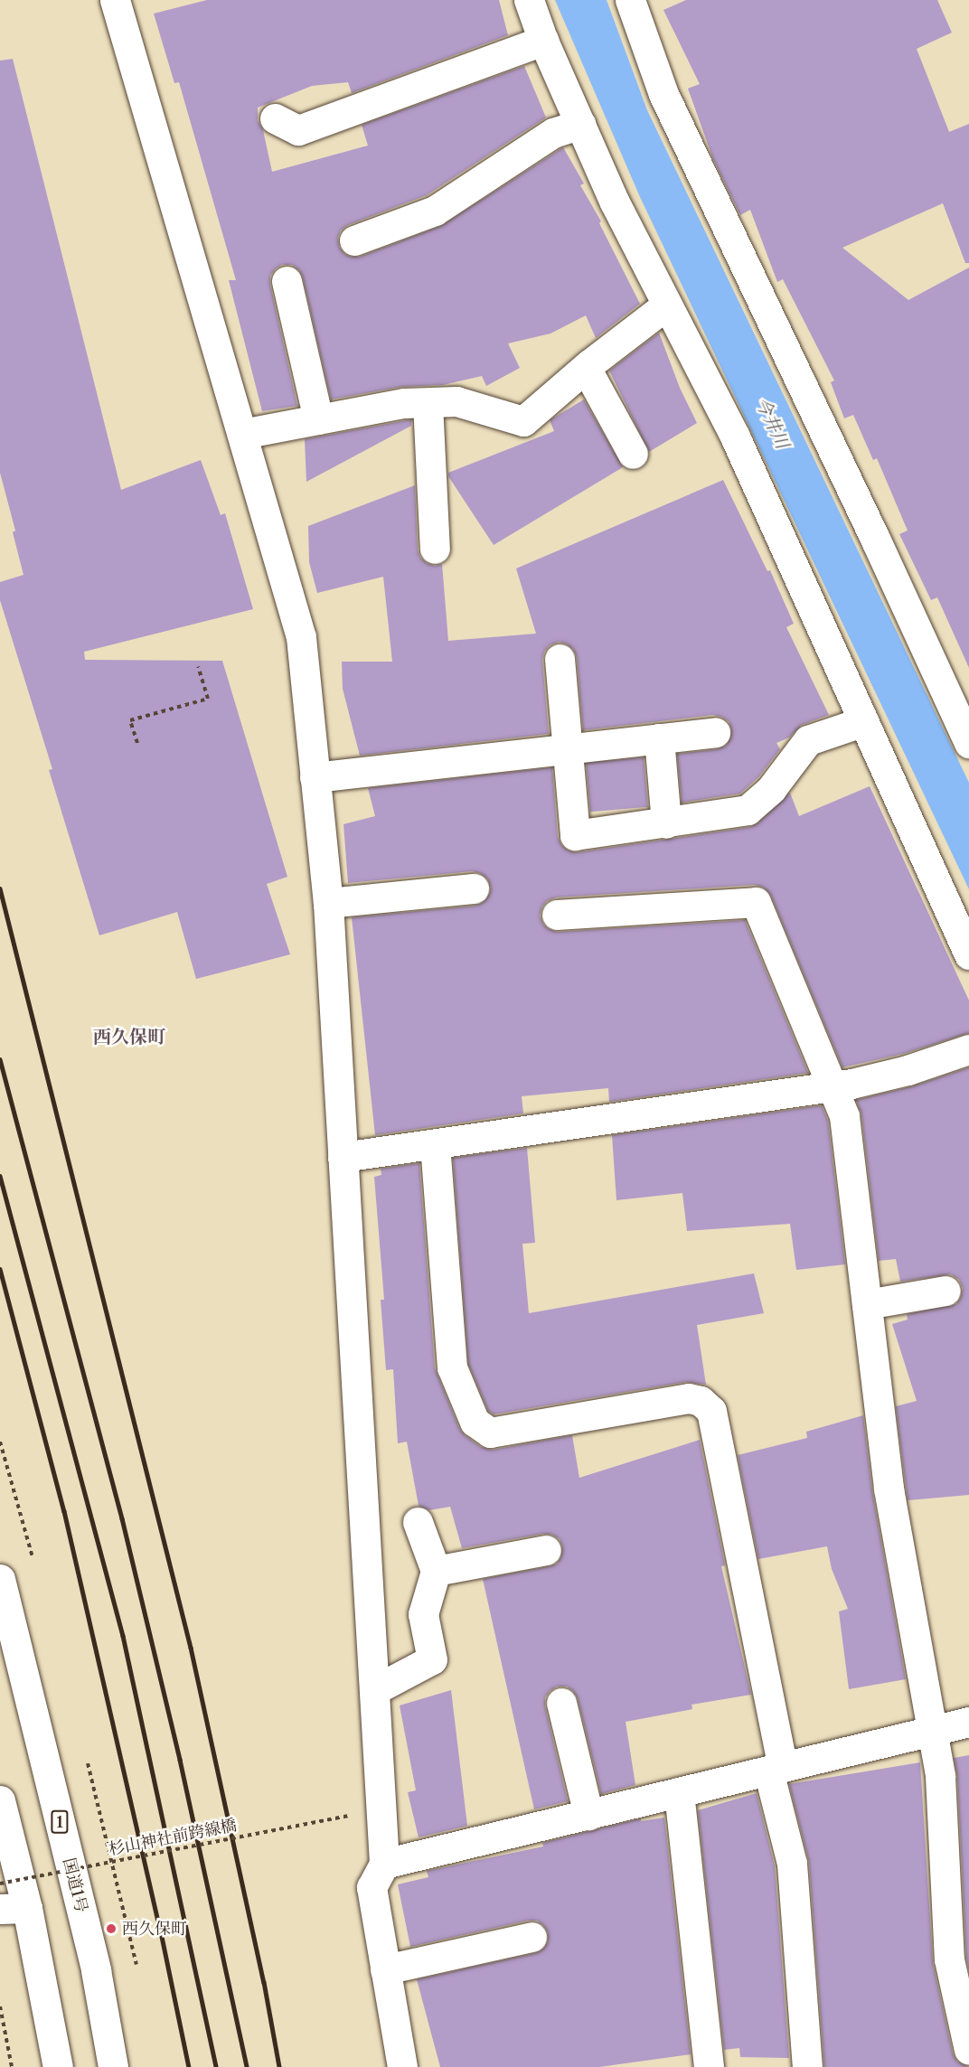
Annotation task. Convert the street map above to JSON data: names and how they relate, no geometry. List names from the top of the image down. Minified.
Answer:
{"streets":{"main road":["1","国道1号"],"path":["杉山神社前跨線橋"]},"districts":["西久保町"],"water":["今井川"],"places":["西久保町"]}
